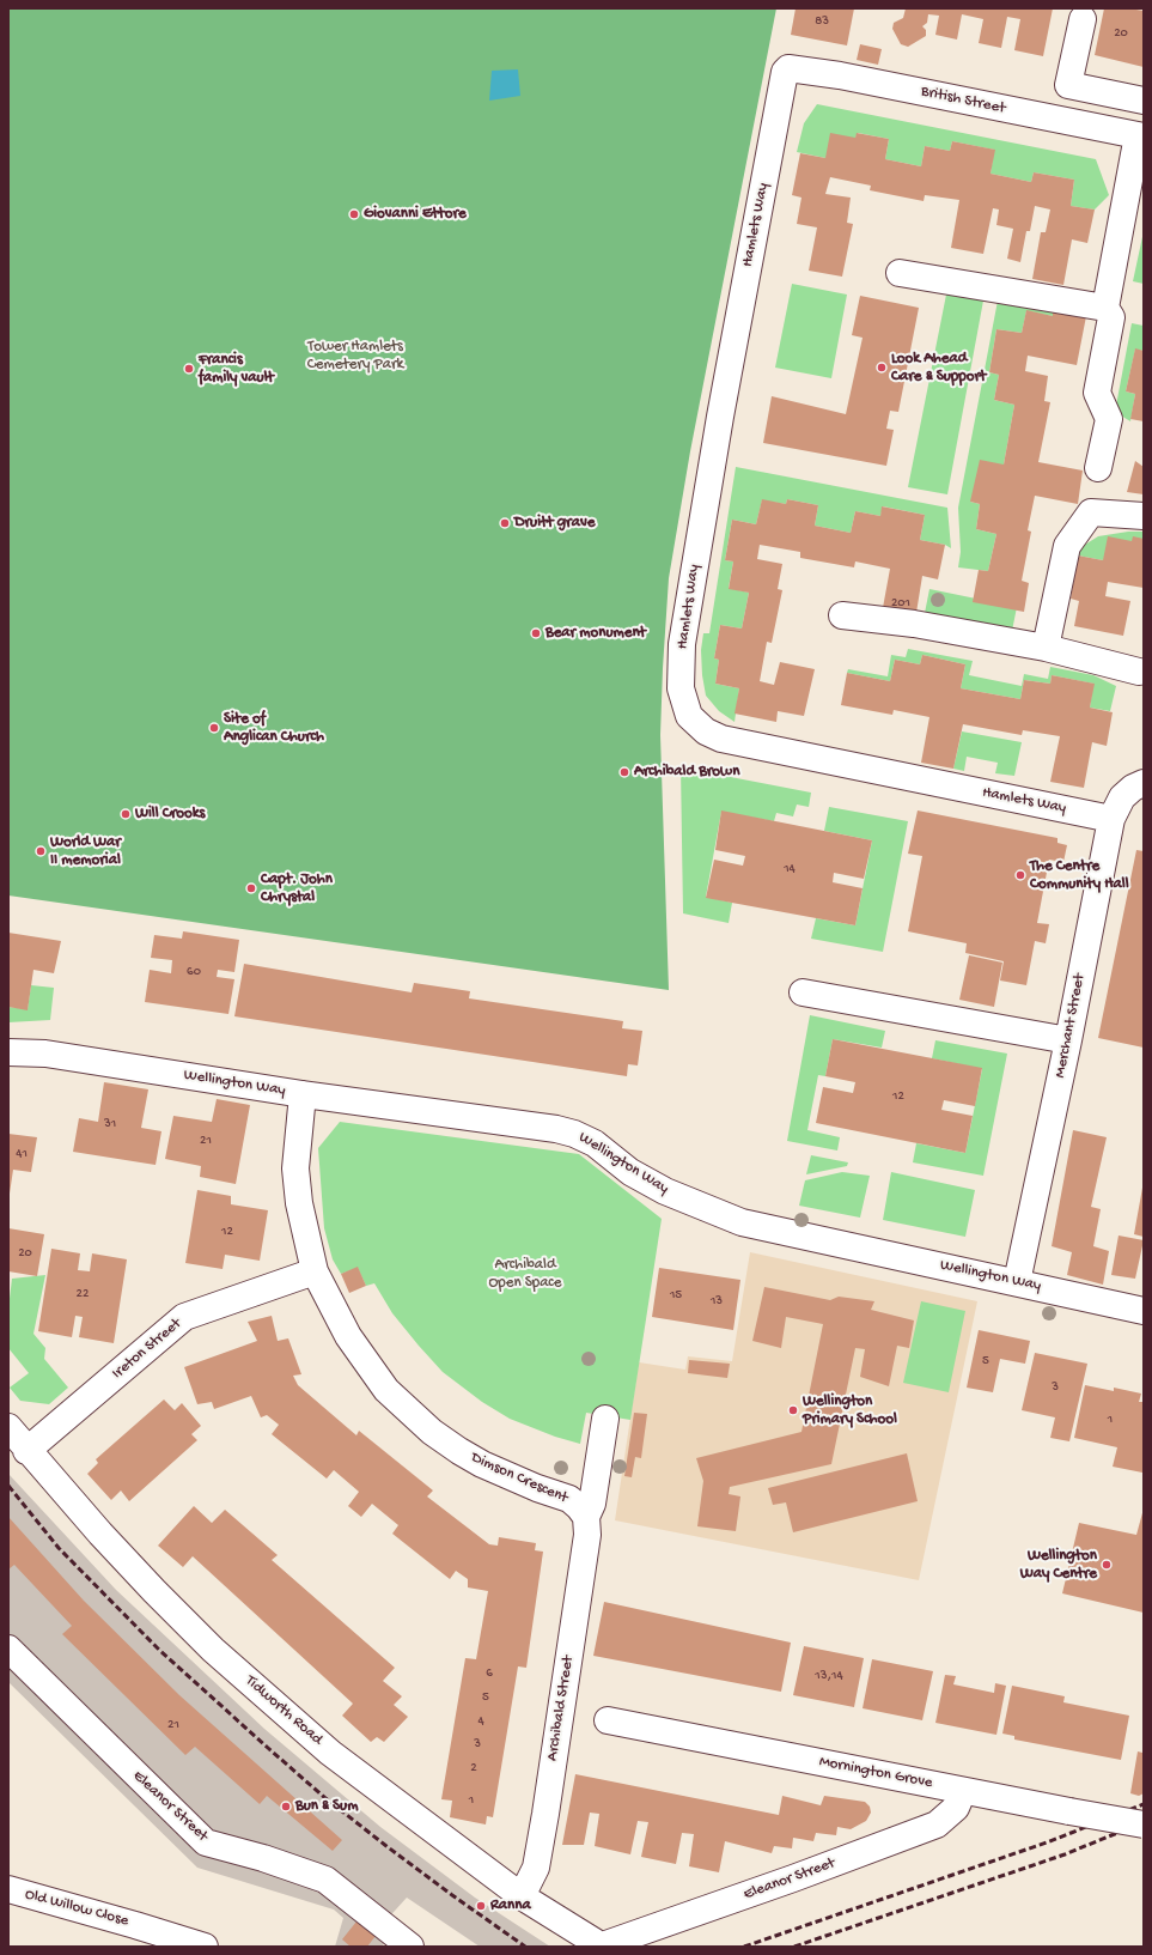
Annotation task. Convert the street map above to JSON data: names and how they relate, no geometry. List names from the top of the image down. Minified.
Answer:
{"streets":{"street":["British Street","Hamlets Way","Merchant Street","Wellington Way","Ireton Street","Dimson Crescent","Archibald Street","Tidworth Road","Mornington Grove","Eleanor Street","Old Willow Close"]},"crossings":[["British Street","Hamlets Way"],["Hamlets Way","Merchant Street"],["Merchant Street","Wellington Way"],["Wellington Way","Dimson Crescent"],["Ireton Street","Dimson Crescent"],["Ireton Street","Tidworth Road"],["Dimson Crescent","Archibald Street"],["Archibald Street","Tidworth Road"],["Tidworth Road","Eleanor Street"],["Mornington Grove","Eleanor Street"]],"parks":["Tower Hamlets Cemetery Park","Archibald Open Space"],"places":["Giovanni Ettore","Look Ahead Care & Support","Francis family vault","Druitt grave","Bear monument","Site of Anglican Church","Archibald Brown","Will Crooks","World War II memorial","The Centre Community Hall","Capt. John Chrystal","Wellington Primary School","Wellington Way Centre","Bun & Sum","Ranna"],"house_numbers":["83","20","201","14","60","12","31","21","41","12","20","22","15","13","5","3","1","6","13,14","5","4","21","3","2","1"]}
